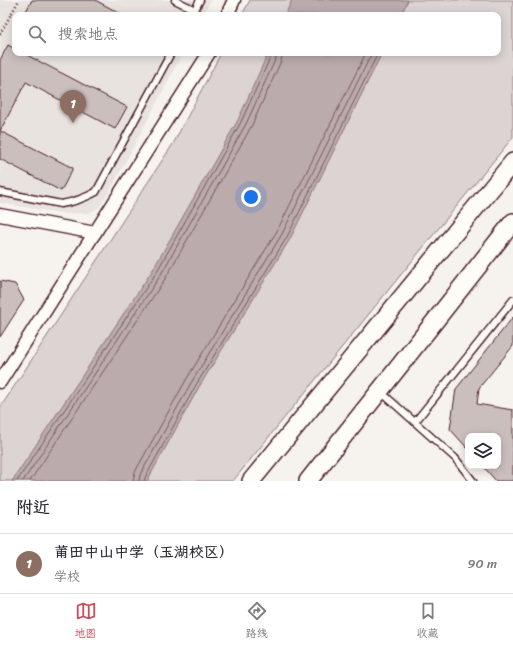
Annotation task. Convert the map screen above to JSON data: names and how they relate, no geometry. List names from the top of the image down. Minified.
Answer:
{"page":{"search":"搜索地点","pins":"1","heading":"附近","list":[{"mark":"1","name":"莆田中山中学（玉湖校区）","note":"学校","value":"90 m"}],"nav":["地图","路线","收藏"]}}
